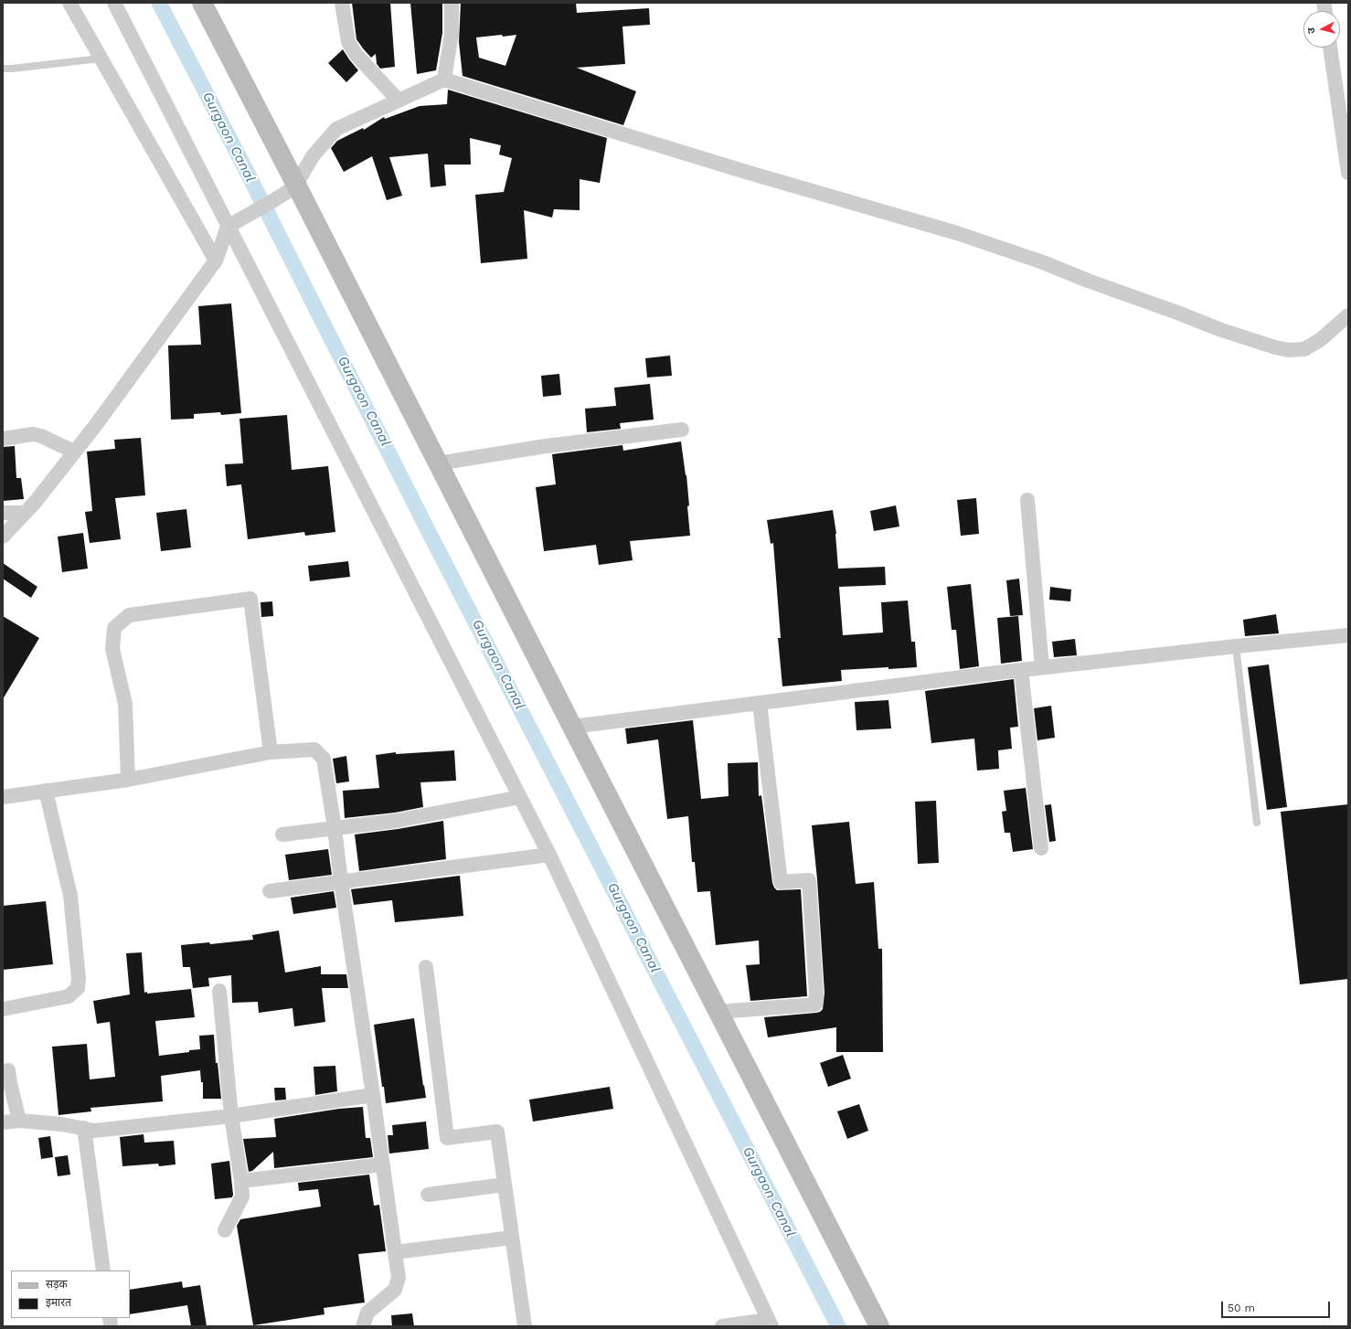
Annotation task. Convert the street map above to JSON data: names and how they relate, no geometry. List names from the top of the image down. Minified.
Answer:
{"water":["Gurgaon Canal"],"legend":["सड़क","इमारत"],"scale_bar":"50 m","north":"left"}
